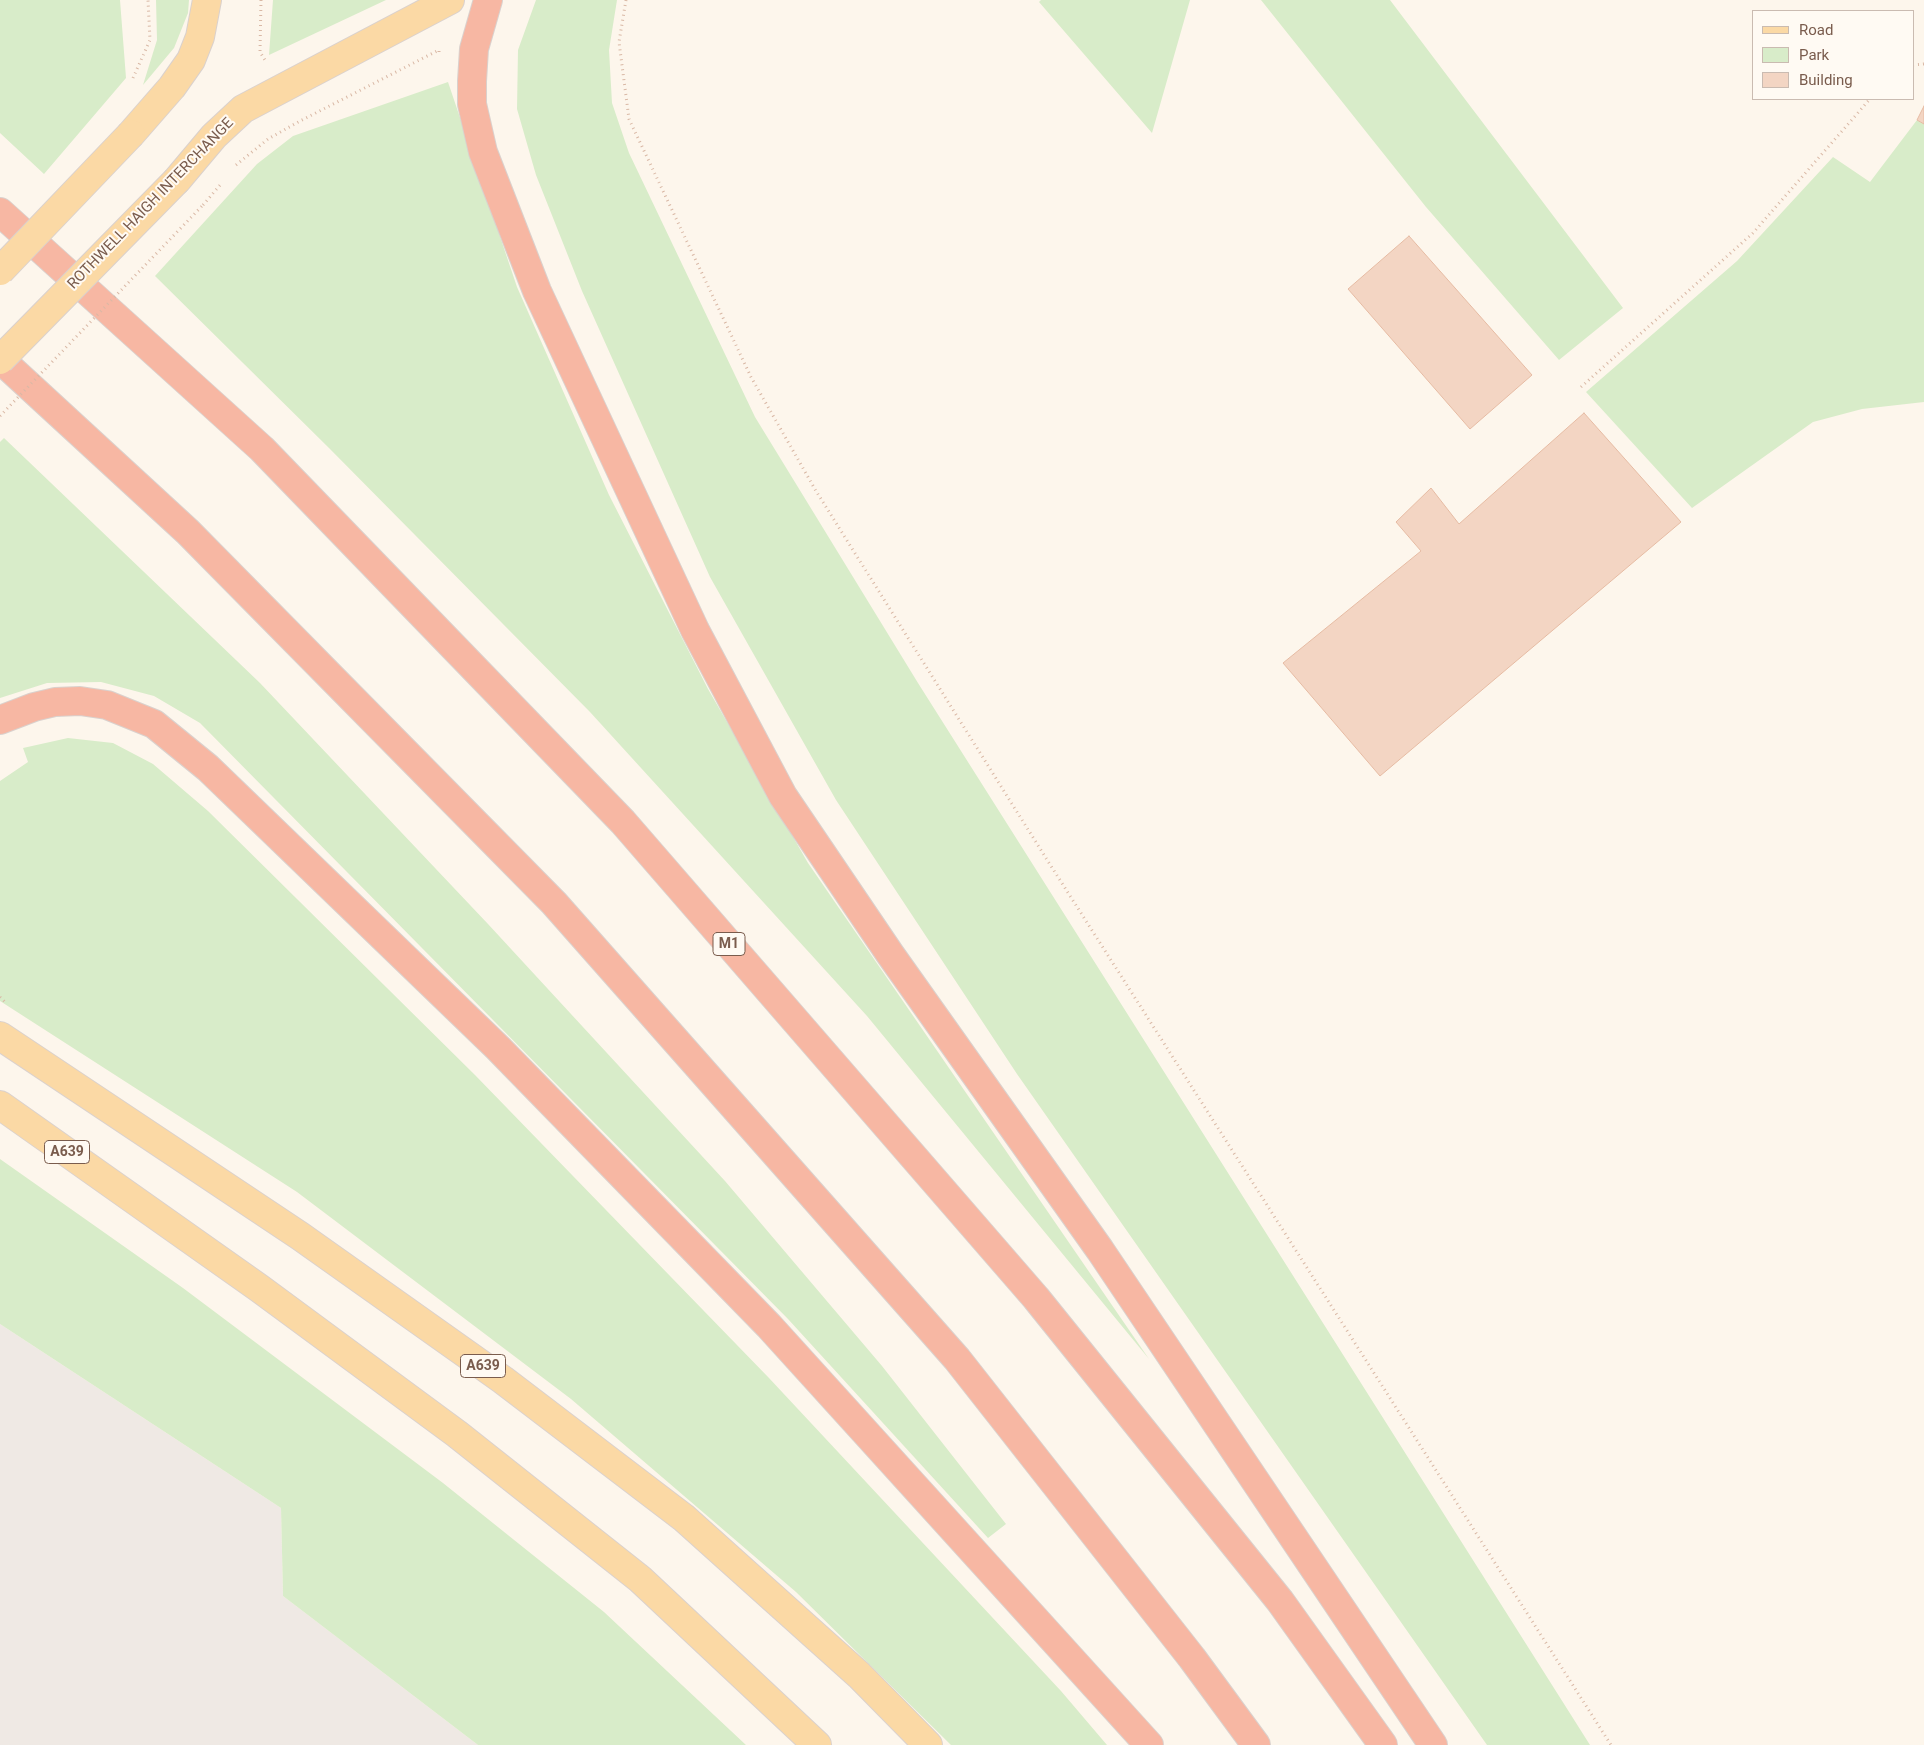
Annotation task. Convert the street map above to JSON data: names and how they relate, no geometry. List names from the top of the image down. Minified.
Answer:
{"streets":{"highway":["M1"],"main road":["ROTHWELL HAIGH INTERCHANGE","A639"]},"legend":["Road","Park","Building"]}
